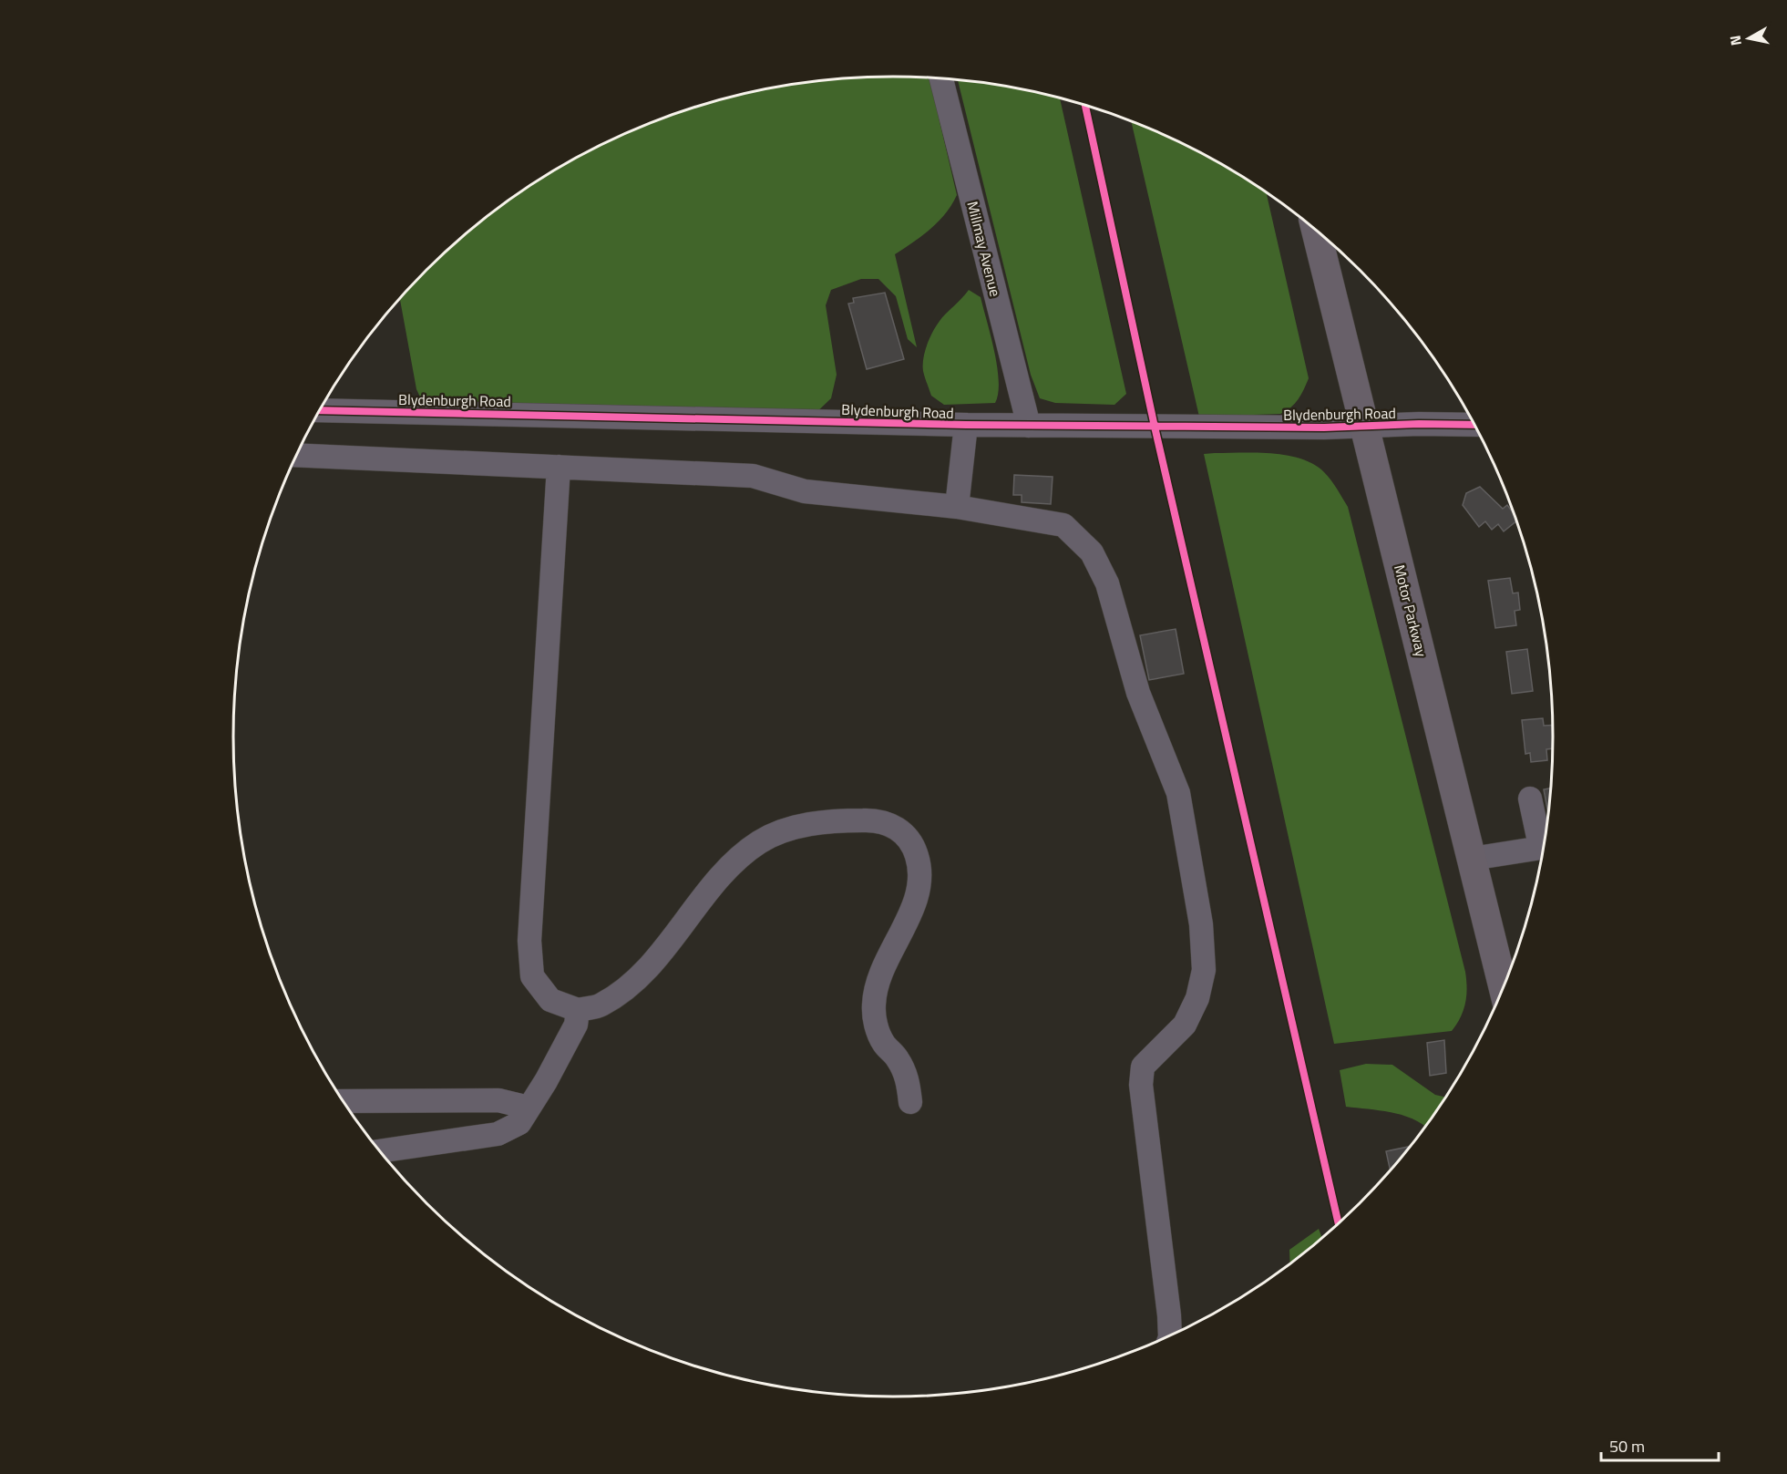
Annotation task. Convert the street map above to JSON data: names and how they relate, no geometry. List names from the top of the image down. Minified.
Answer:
{"streets":{"main road":["Motor Parkway"],"street":["Millmay Avenue","Blydenburgh Road"]},"crossings":[["Millmay Avenue","Blydenburgh Road"],["Blydenburgh Road","Motor Parkway"]],"scale_bar":"50 m","north":"left"}
